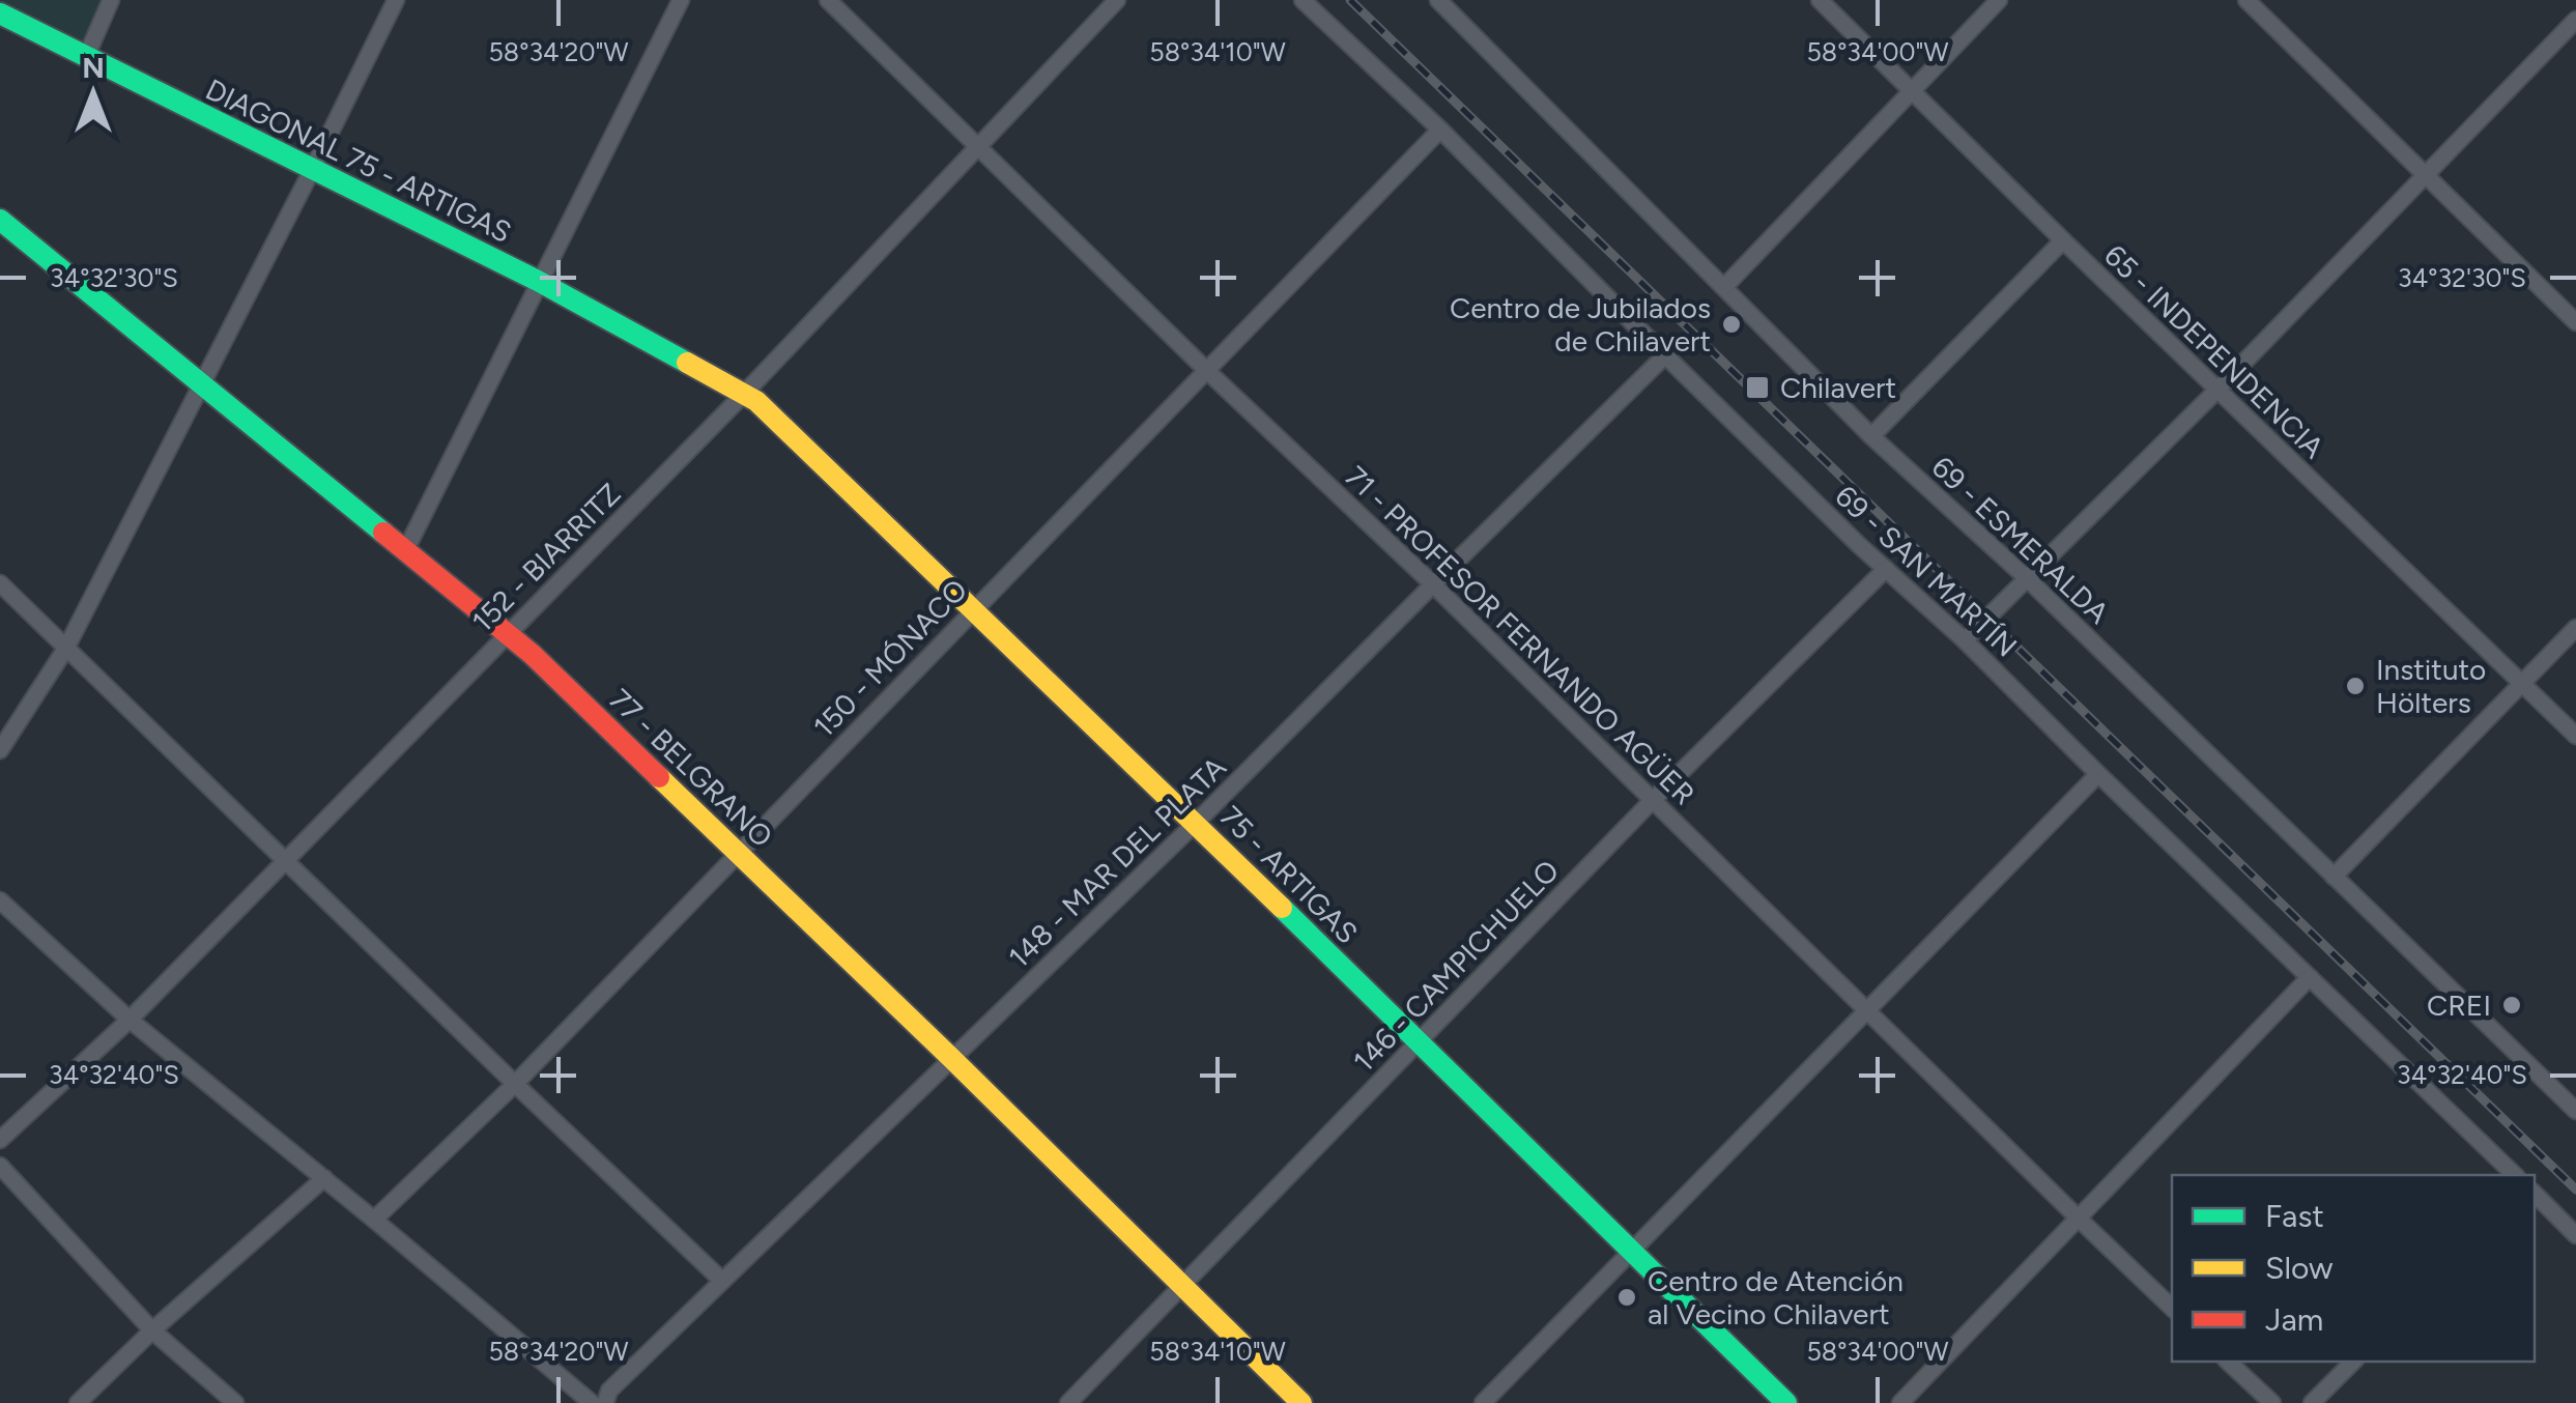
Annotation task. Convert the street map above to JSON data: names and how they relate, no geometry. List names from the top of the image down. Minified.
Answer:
{"streets":{"street":["DIAGONAL 75 - ARTIGAS","65 - INDEPENDENCIA","69 - ESMERALDA","152 - BIARRITZ","69 - SAN MARTÍN","71 - PROFESOR FERNANDO AGÜER","150 - MÓNACO","77 - BELGRANO","148 - MAR DEL PLATA","75 - ARTIGAS","146 - CAMPICHUELO"]},"crossings":[["DIAGONAL 75 - ARTIGAS","152 - BIARRITZ"],["DIAGONAL 75 - ARTIGAS","75 - ARTIGAS"],["152 - BIARRITZ","71 - PROFESOR FERNANDO AGÜER"],["152 - BIARRITZ","77 - BELGRANO"],["152 - BIARRITZ","75 - ARTIGAS"],["69 - SAN MARTÍN","150 - MÓNACO"],["69 - SAN MARTÍN","148 - MAR DEL PLATA"],["69 - SAN MARTÍN","146 - CAMPICHUELO"],["71 - PROFESOR FERNANDO AGÜER","150 - MÓNACO"],["71 - PROFESOR FERNANDO AGÜER","148 - MAR DEL PLATA"],["71 - PROFESOR FERNANDO AGÜER","146 - CAMPICHUELO"],["150 - MÓNACO","77 - BELGRANO"],["150 - MÓNACO","75 - ARTIGAS"],["77 - BELGRANO","148 - MAR DEL PLATA"],["77 - BELGRANO","146 - CAMPICHUELO"],["148 - MAR DEL PLATA","75 - ARTIGAS"],["75 - ARTIGAS","146 - CAMPICHUELO"]],"places":{"other":["Centro de Jubilados de Chilavert","Instituto Hölters","CREI","Centro de Atención al Vecino Chilavert"],"transit":["Chilavert"]},"legend":["Fast","Slow","Jam"],"north":"top","coordinates":["58°34'20\"W","58°34'10\"W","58°34'00\"W","34°32'30\"S","34°32'40\"S"]}
